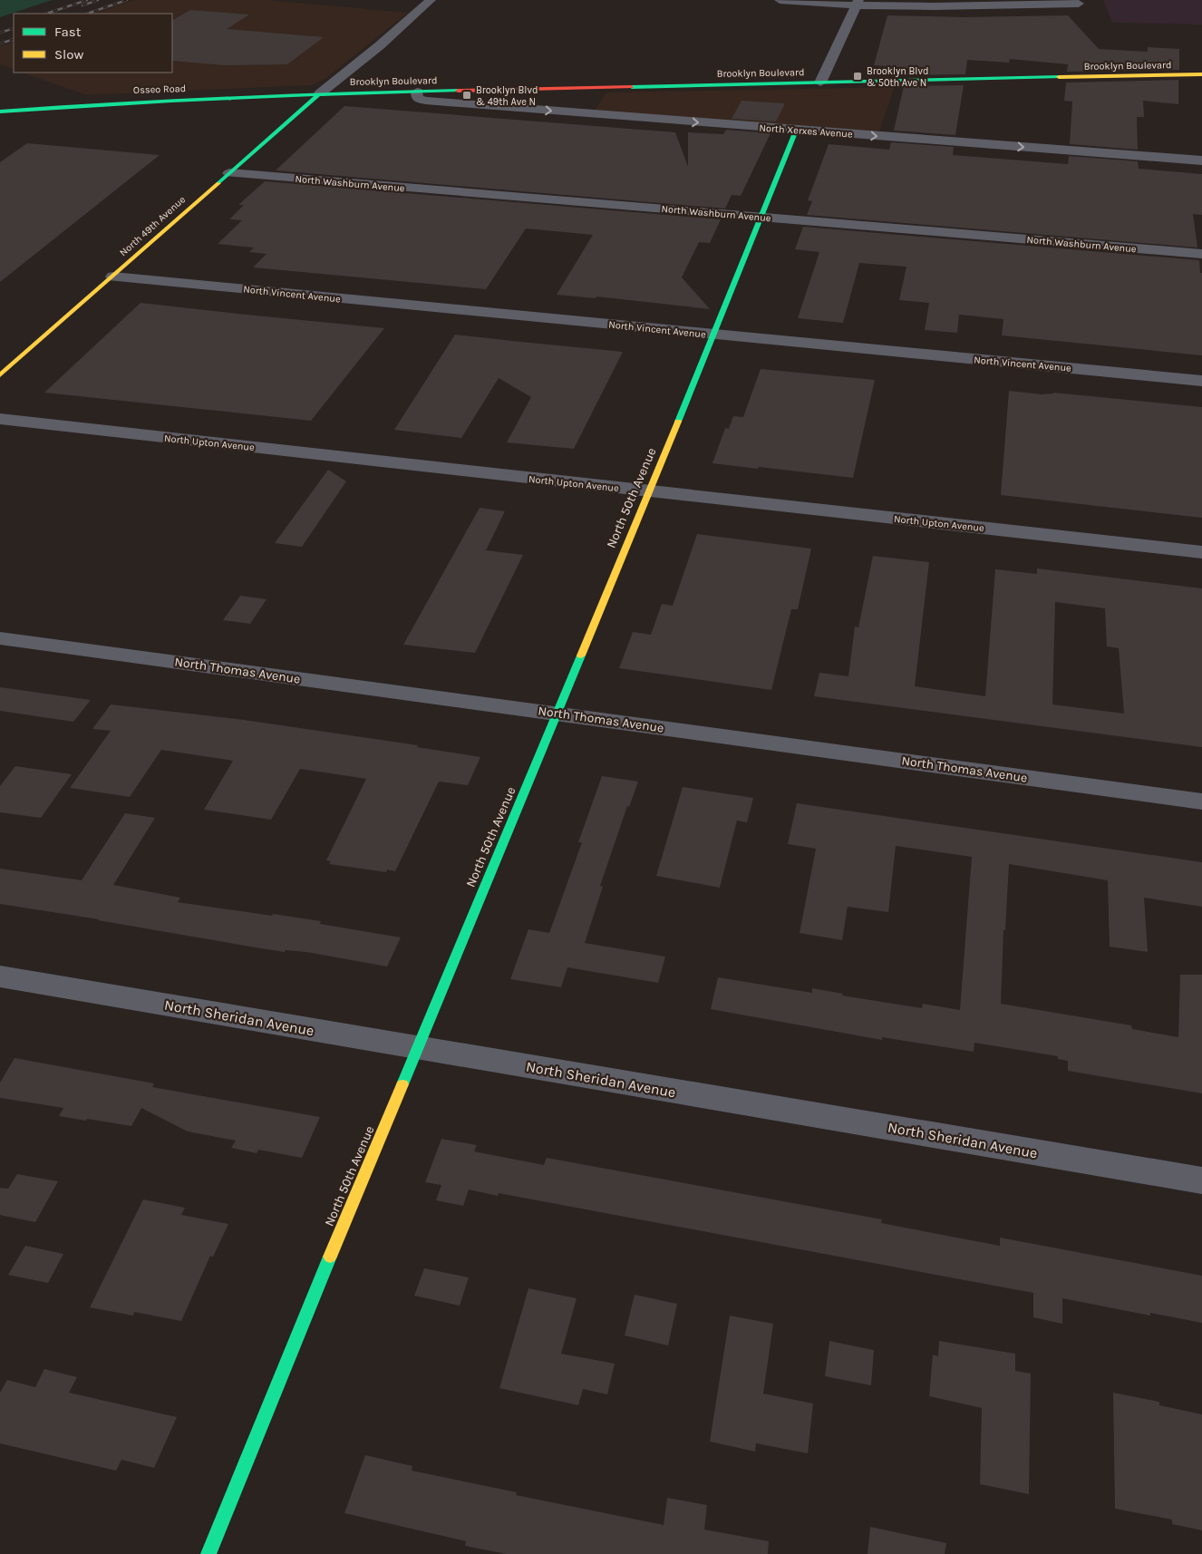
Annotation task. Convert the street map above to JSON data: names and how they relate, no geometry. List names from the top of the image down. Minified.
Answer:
{"streets":{"street":["Brooklyn Boulevard","Osseo Road","North Xerxes Avenue","North Washburn Avenue","North 49th Avenue","North Vincent Avenue","North Upton Avenue","North 50th Avenue","North Thomas Avenue","North Sheridan Avenue"]},"crossings":[["Brooklyn Boulevard","Osseo Road"],["Brooklyn Boulevard","North Xerxes Avenue"],["Brooklyn Boulevard","North 49th Avenue"],["Osseo Road","North 49th Avenue"],["North Xerxes Avenue","North 50th Avenue"],["North Washburn Avenue","North 49th Avenue"],["North Washburn Avenue","North 50th Avenue"],["North 49th Avenue","North Vincent Avenue"],["North Vincent Avenue","North 50th Avenue"],["North Upton Avenue","North 50th Avenue"],["North 50th Avenue","North Thomas Avenue"],["North 50th Avenue","North Sheridan Avenue"]],"places":{"transit":["Brooklyn Blvd & 50th Ave N","Brooklyn Blvd & 49th Ave N"]},"legend":["Fast","Slow"]}
